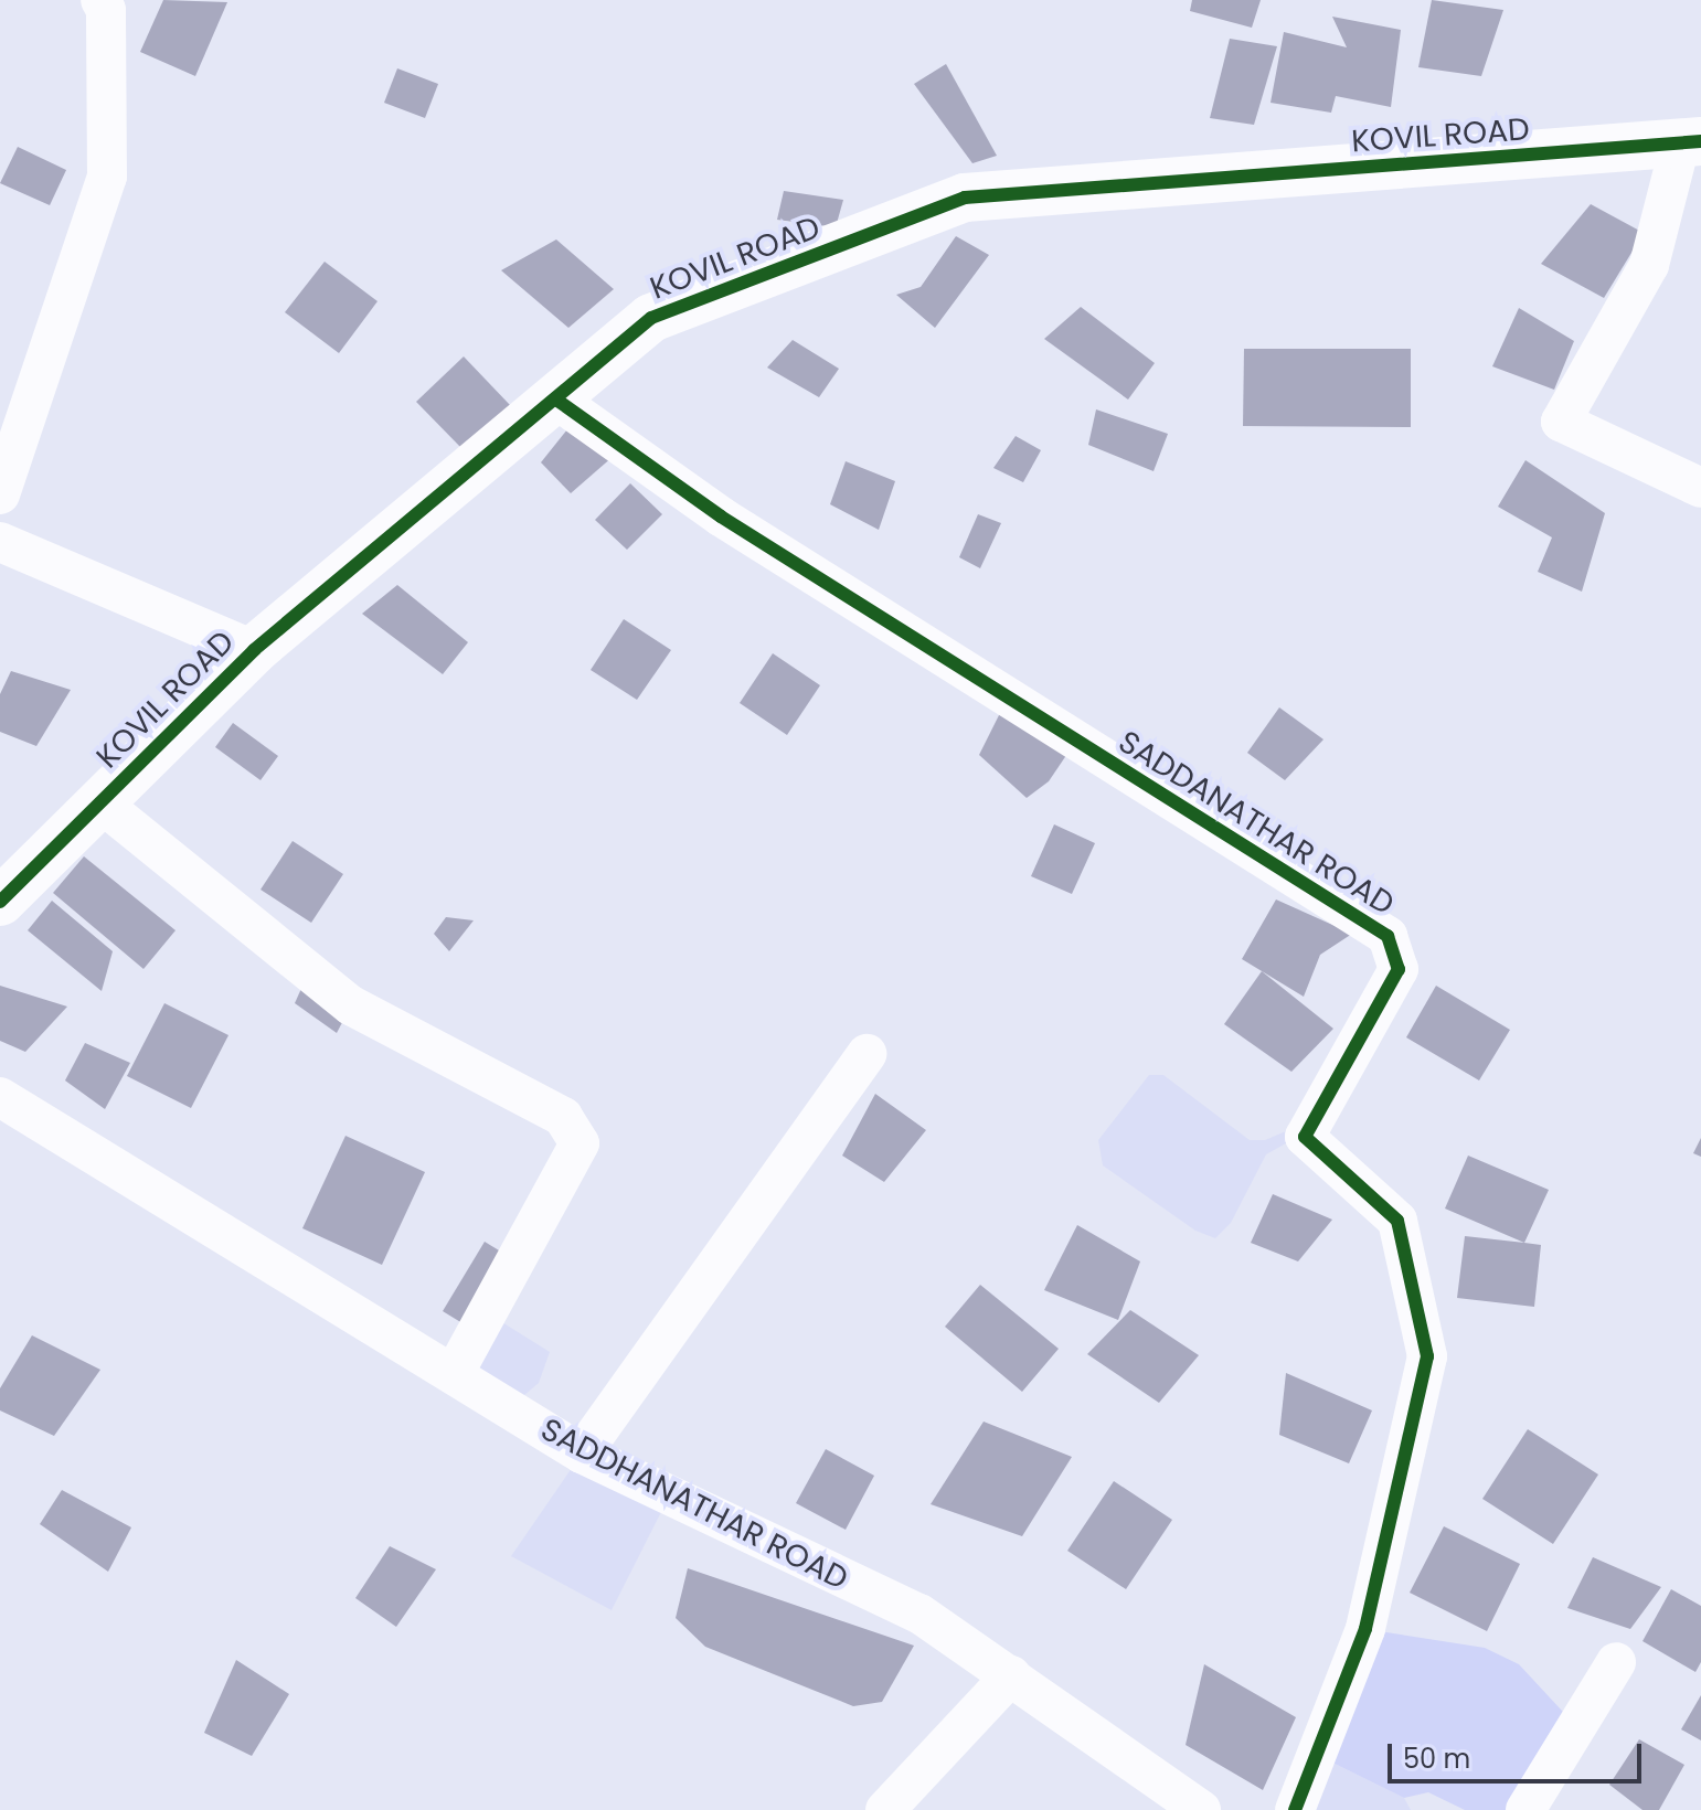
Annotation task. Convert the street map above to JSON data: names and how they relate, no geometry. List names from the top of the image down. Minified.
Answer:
{"streets":{"street":["KOVIL ROAD","SADDANATHAR ROAD","SADDHANATHAR ROAD"]},"crossings":[["KOVIL ROAD","SADDANATHAR ROAD"]],"scale_bar":"50 m"}
